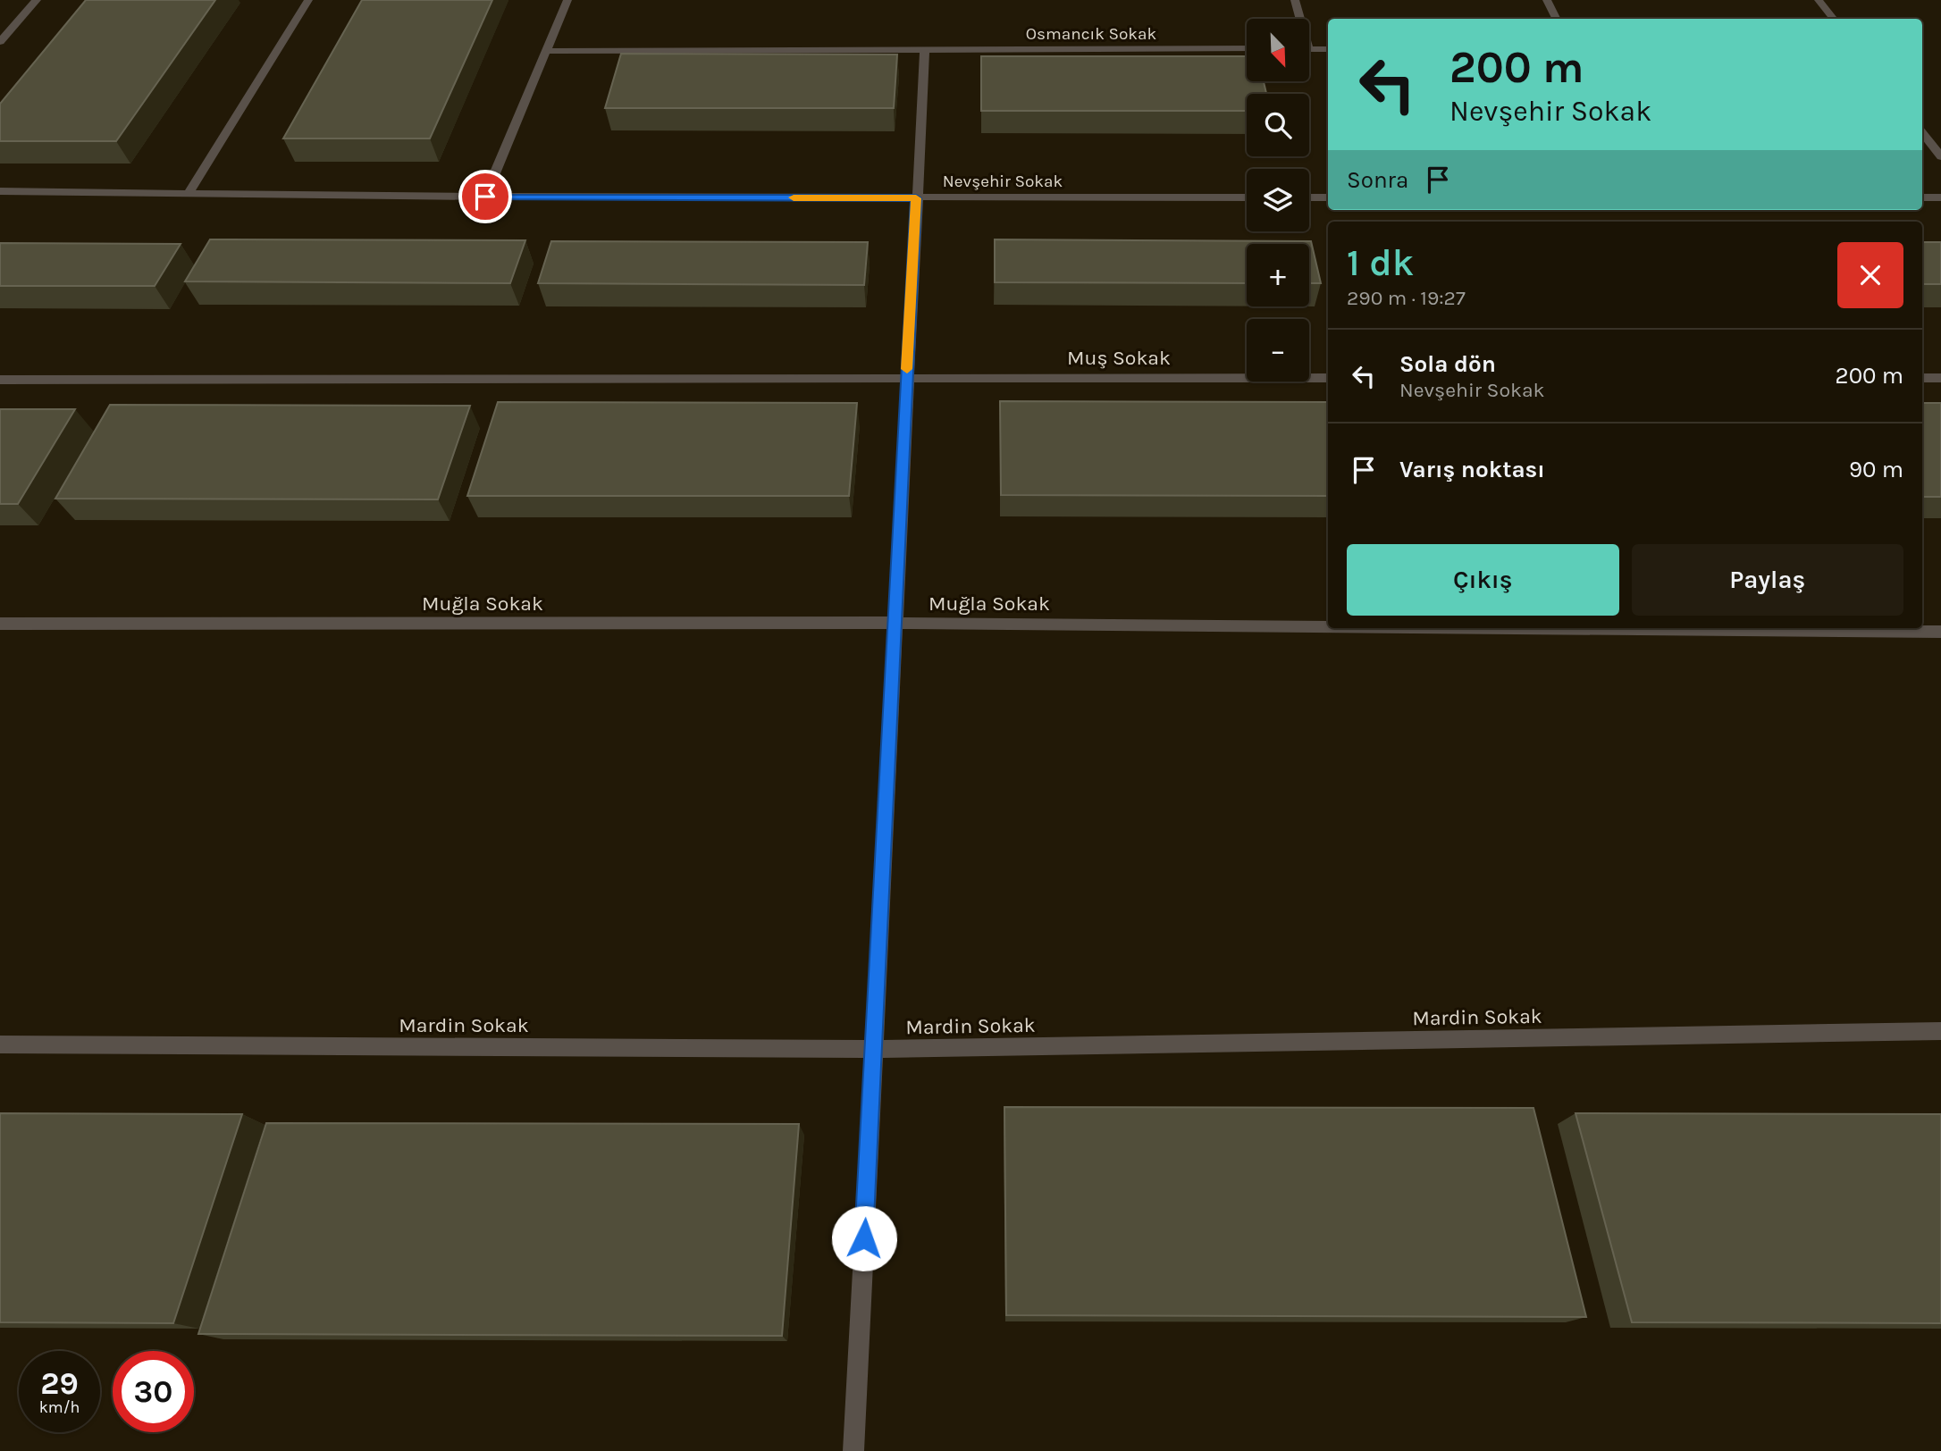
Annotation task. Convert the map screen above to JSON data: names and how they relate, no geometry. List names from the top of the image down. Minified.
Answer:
{"streets":{"street":["Osmancık Sokak","Nevşehir Sokak","Muş Sokak","Muğla Sokak","Mardin Sokak"]},"north":"bottom right","page":{"map_buttons":["+","−"],"turn":["200 m","Nevşehir Sokak"],"then":"Sonra","heading":["1 dk","290 m · 19:27"],"list":[{"name":"Sola dön","note":"Nevşehir Sokak","value":"200 m"},{"name":"Varış noktası","value":"90 m"}],"buttons":["Çıkış","Paylaş"],"speed":"29 km/h","limit":"30"}}
